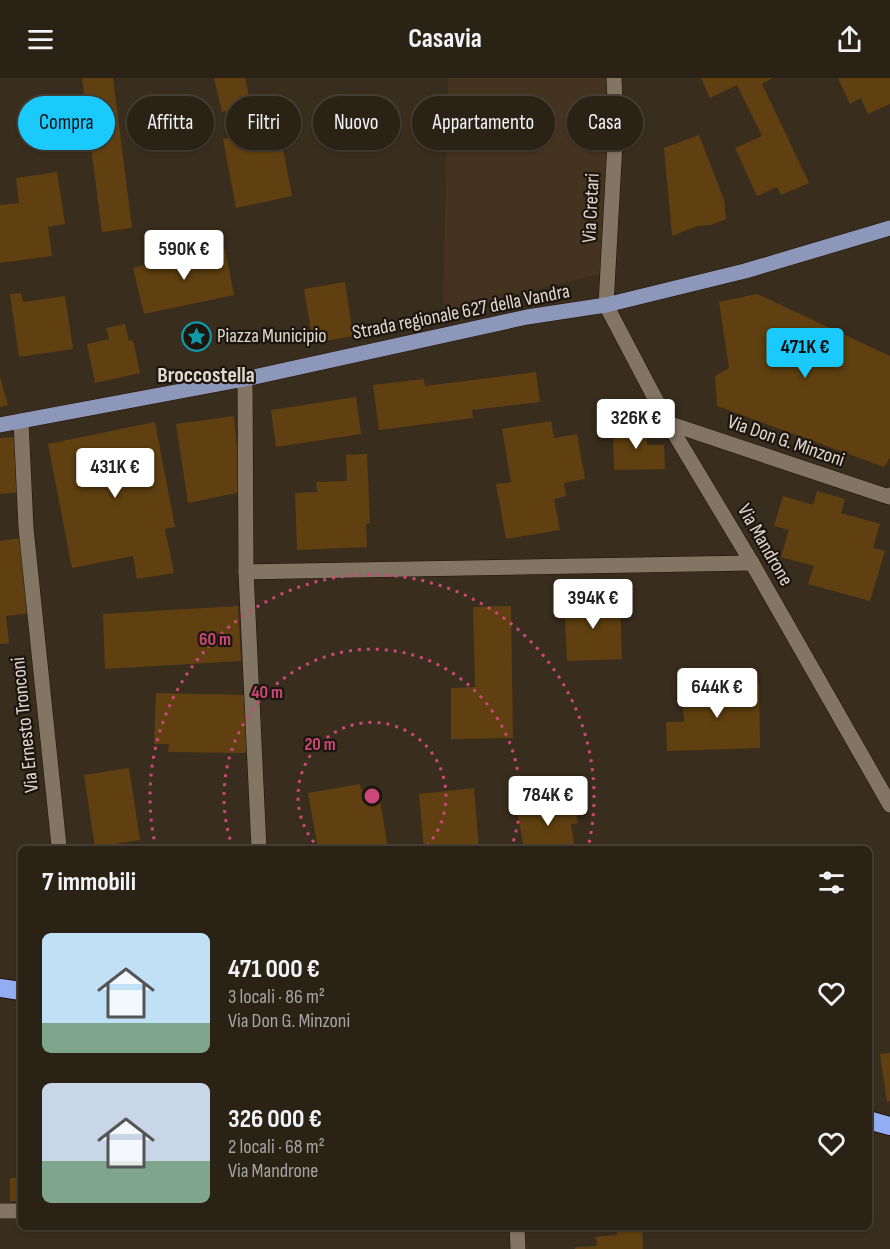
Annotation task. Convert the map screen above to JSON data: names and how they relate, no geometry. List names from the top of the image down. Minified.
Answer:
{"streets":{"main road":["Strada regionale 627 della Vandra"],"street":["Via Cretari","Via Don G. Minzoni","Via Mandrone","Via Ernesto Tronconi"]},"crossings":[["Via Cretari","Strada regionale 627 della Vandra"],["Via Cretari","Via Mandrone"],["Strada regionale 627 della Vandra","Via Mandrone"],["Strada regionale 627 della Vandra","Via Ernesto Tronconi"],["Via Don G. Minzoni","Via Mandrone"]],"districts":["Broccostella"],"places":{"place":["Piazza Municipio"]},"page":{"header":"Casavia","chip":["Compra","Affitta","Filtri","Nuovo","Appartamento","Casa"],"price":["590K €","471K €","326K €","431K €","394K €","644K €","784K €"],"heading":"7 immobili","list":[{"name":"471 000 €","note":"3 locali · 86 m² · Via Don G. Minzoni"},{"name":"326 000 €","note":"2 locali · 68 m² · Via Mandrone"}]},"rings":["60 m","40 m","20 m"]}
